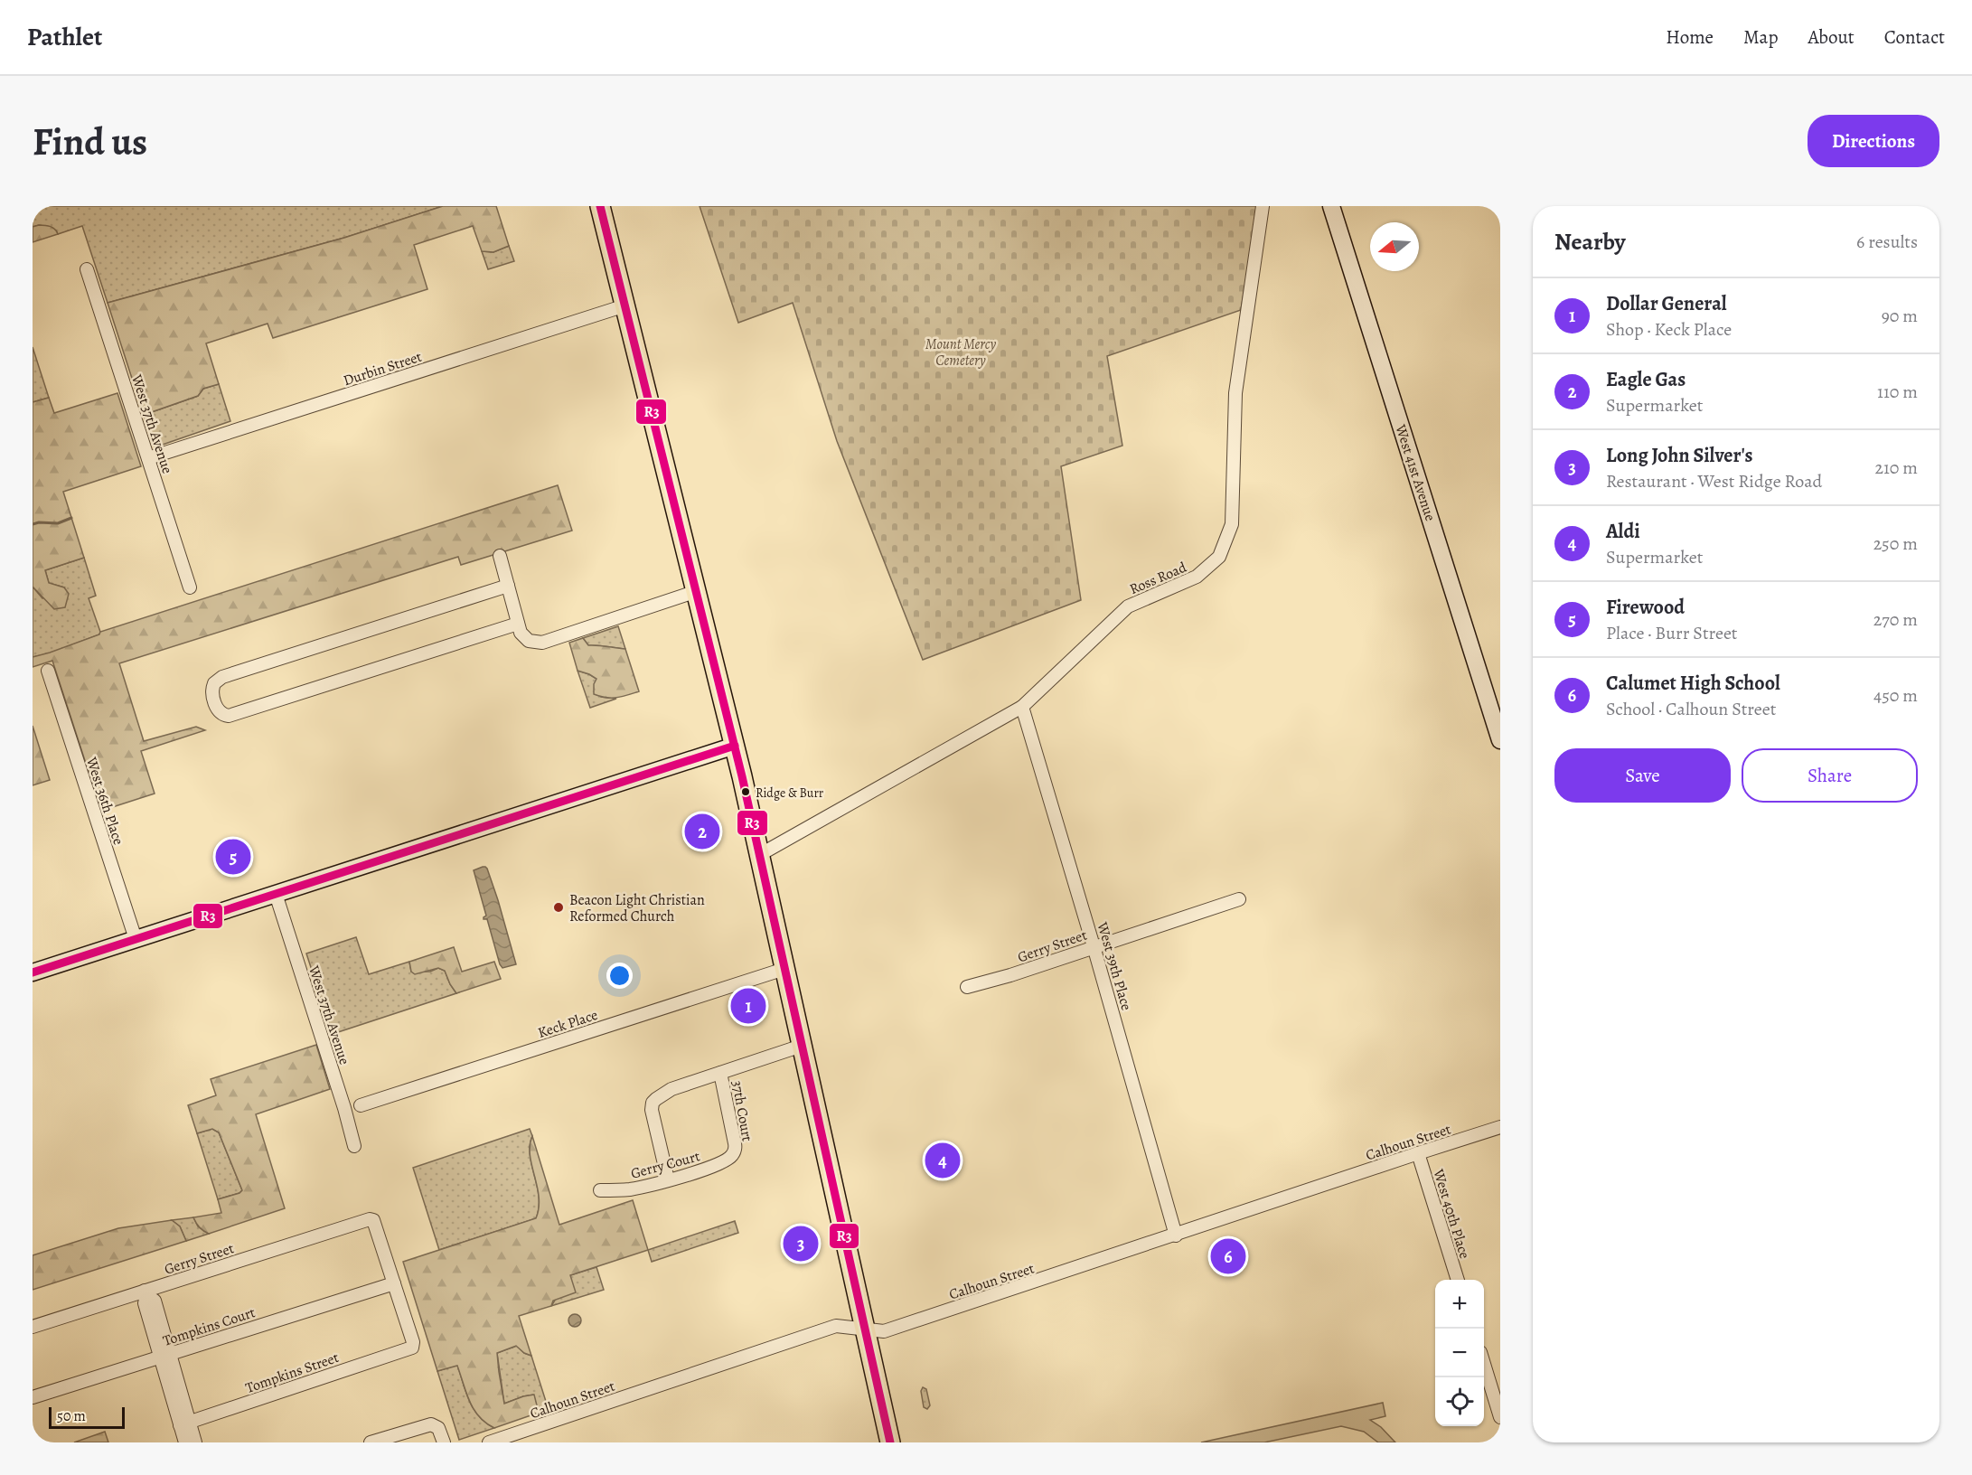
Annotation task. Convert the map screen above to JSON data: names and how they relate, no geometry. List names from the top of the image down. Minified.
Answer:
{"streets":{"main road":["West 41st Avenue"],"street":["Durbin Street","West 37th Avenue","Ross Road","West 36th Place","Gerry Street","West 39th Place","Keck Place","37th Court","Calhoun Street","Gerry Court","West 40th Place","Tompkins Court","Tompkins Street"]},"crossings":[["Durbin Street","West 37th Avenue"],["Ross Road","West 39th Place"],["Gerry Street","West 39th Place"],["Gerry Street","Tompkins Court"],["Gerry Street","Tompkins Street"],["West 39th Place","Calhoun Street"],["37th Court","Gerry Court"],["Calhoun Street","West 40th Place"],["Tompkins Court","Tompkins Street"]],"parks":["Mount Mercy Cemetery"],"places":["Ridge & Burr","Beacon Light Christian Reformed Church"],"lines":["transit line R3"],"scale_bar":"50 m","north":"left","page":{"header":"Pathlet","nav":["Home","Map","About","Contact"],"buttons":["Directions",["Save","Share"]],"title":"Find us","heading":["Nearby","6 results"],"list":[{"mark":"1","name":"Dollar General","note":"Shop · Keck Place","value":"90 m"},{"mark":"2","name":"Eagle Gas","note":"Supermarket","value":"110 m"},{"mark":"3","name":"Long John Silver's","note":"Restaurant · West Ridge Road","value":"210 m"},{"mark":"4","name":"Aldi","note":"Supermarket","value":"250 m"},{"mark":"5","name":"Firewood","note":"Place · Burr Street","value":"270 m"},{"mark":"6","name":"Calumet High School","note":"School · Calhoun Street","value":"450 m"}],"pins":["2","5","1","4","3","6"],"map_buttons":["+","−"],"scale":"50 m"}}
